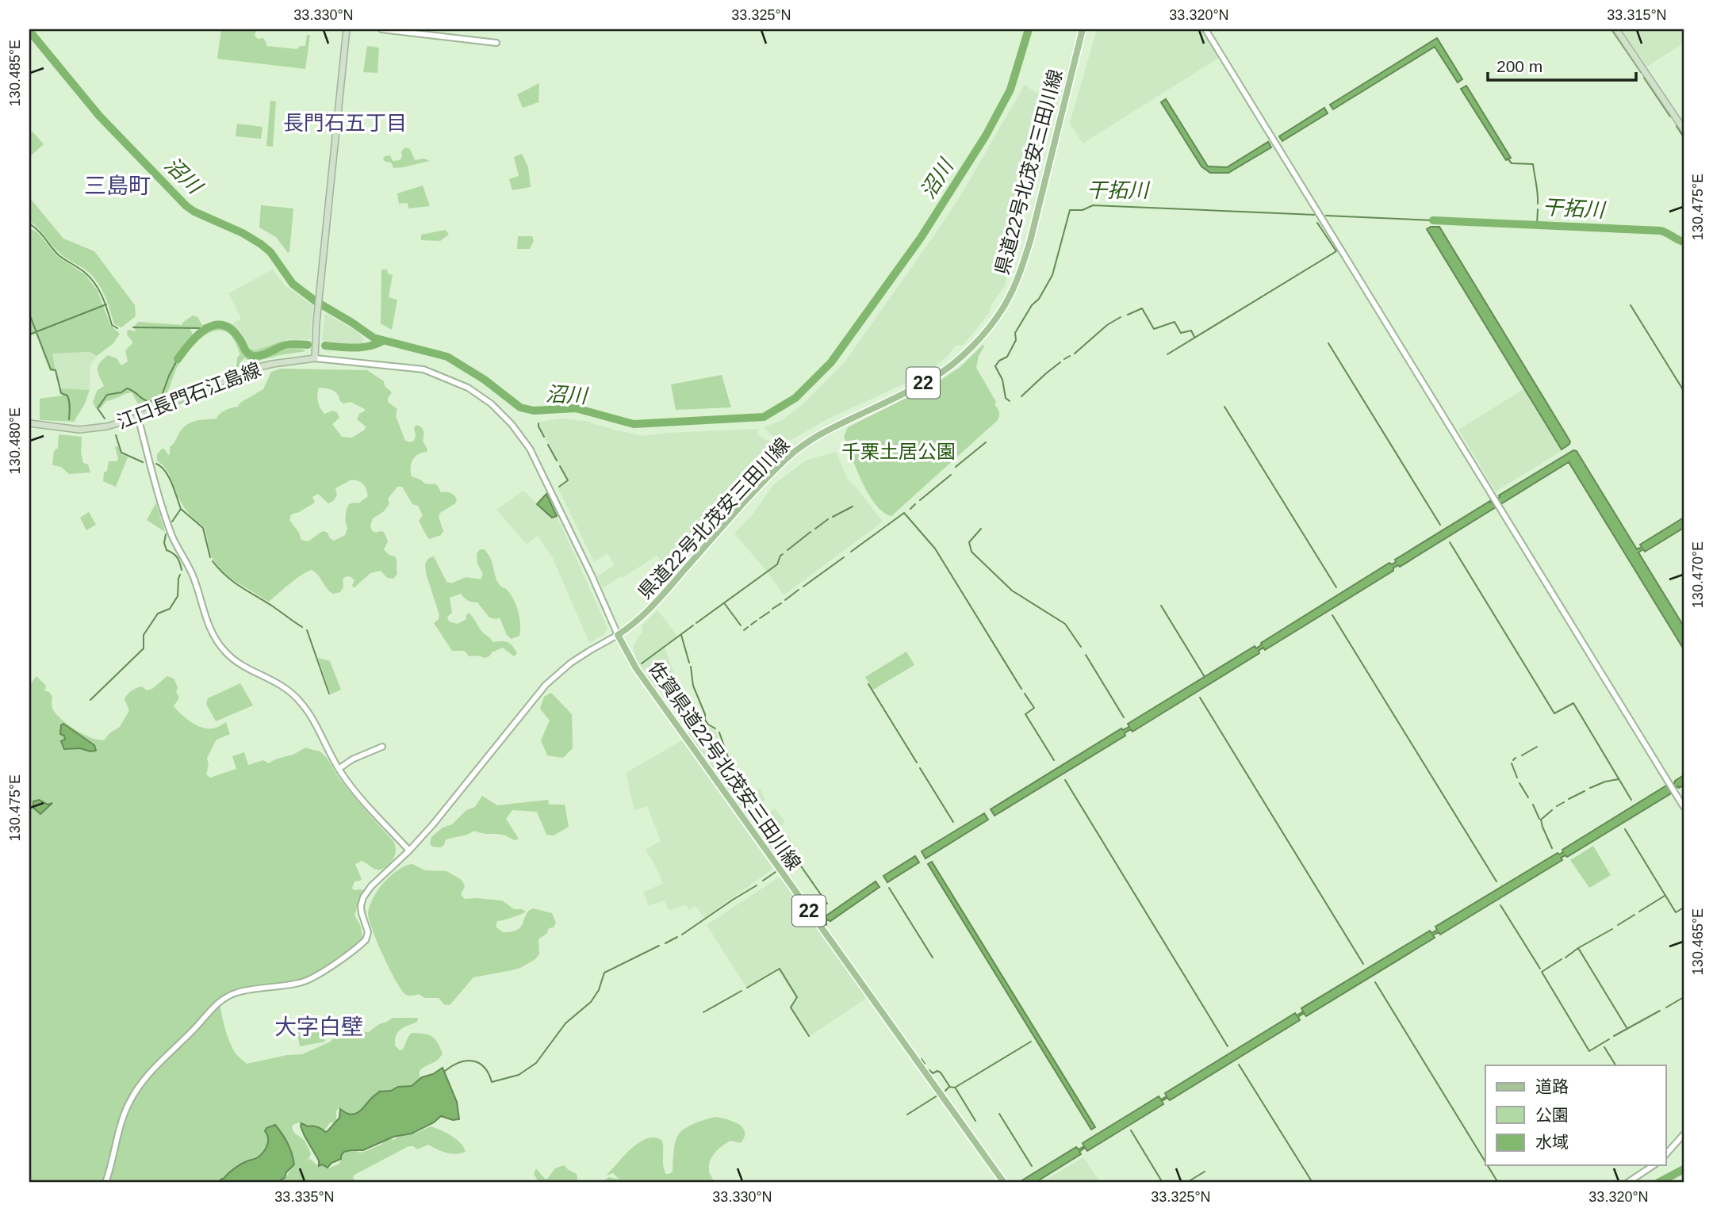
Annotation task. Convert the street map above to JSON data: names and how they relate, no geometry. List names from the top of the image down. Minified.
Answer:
{"streets":{"main road":["県道22号北茂安三田川線","22","江口長門石江島線","佐賀県道22号北茂安三田川線"]},"crossings":[["県道22号北茂安三田川線","佐賀県道22号北茂安三田川線"]],"districts":["長門石五丁目","三島町","大字白壁"],"water":["沼川","干拓川"],"parks":["千栗土居公園"],"legend":["道路","公園","水域"],"scale_bar":"200 m","coordinates":["33.330°N","33.325°N","33.320°N","33.315°N","130.485°E","130.475°E","130.480°E","130.470°E","130.465°E","33.335°N"]}
